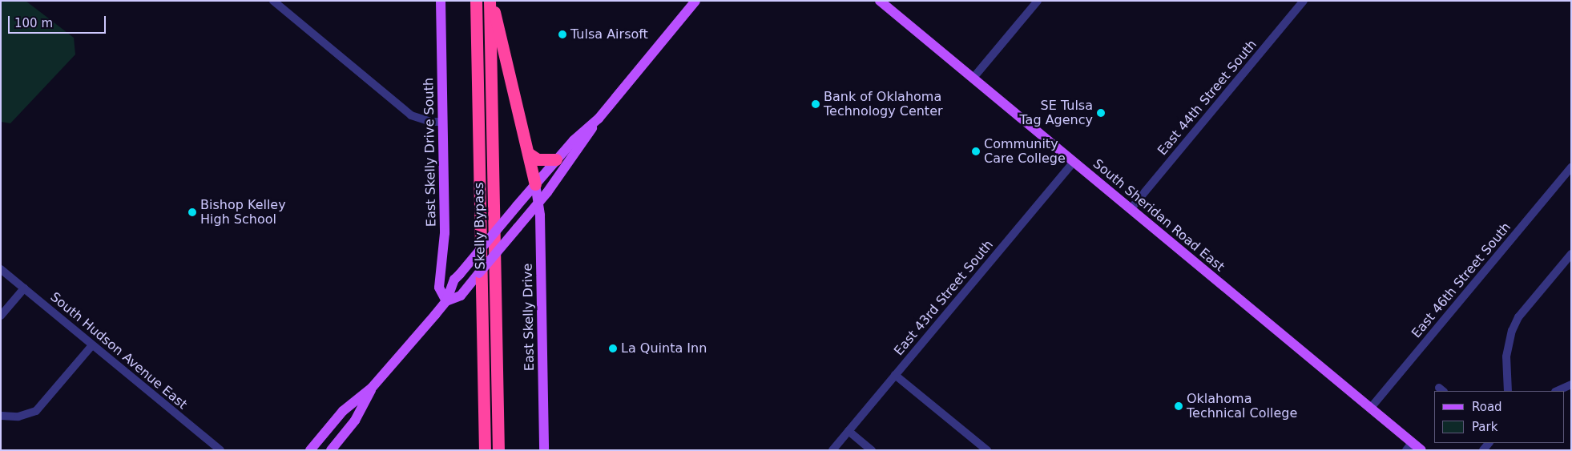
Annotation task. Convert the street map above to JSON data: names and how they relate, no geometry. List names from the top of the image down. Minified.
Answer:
{"streets":{"highway":["Skelly Bypass"],"main road":["East Skelly Drive South","South Sheridan Road East","East Skelly Drive"],"street":["East 44th Street South","East 46th Street South","East 43rd Street South","South Hudson Avenue East"]},"crossings":[["East 44th Street South","South Sheridan Road East"],["South Sheridan Road East","East 46th Street South"],["South Sheridan Road East","East 43rd Street South"]],"places":["Tulsa Airsoft","Bank of Oklahoma Technology Center","SE Tulsa Tag Agency","Community Care College","Bishop Kelley High School","La Quinta Inn","Oklahoma Technical College"],"legend":["Road","Park"],"scale_bar":"100 m"}
